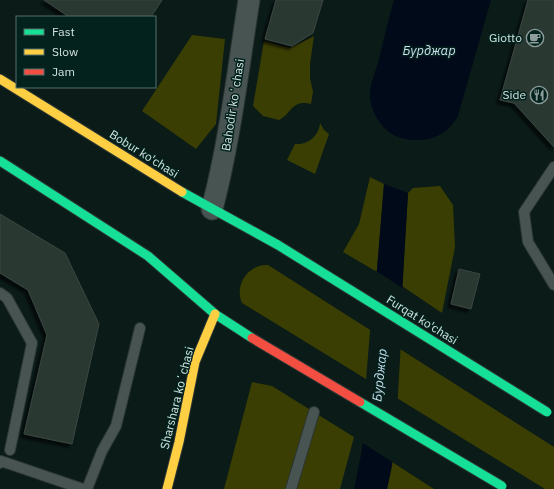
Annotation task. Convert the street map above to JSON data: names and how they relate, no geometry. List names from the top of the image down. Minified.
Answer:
{"streets":{"main road":["Bobur ko'chasi","Furqat ko'chasi","Sharshara koʻchasi"],"street":["Bahodir koʻchasi"]},"crossings":[["Bahodir koʻchasi","Bobur ko'chasi"],["Bobur ko'chasi","Furqat ko'chasi"]],"water":["Бурджар"],"places":{"cafe":["Giotto"],"restaurant":["Side"]},"legend":["Fast","Slow","Jam"]}
